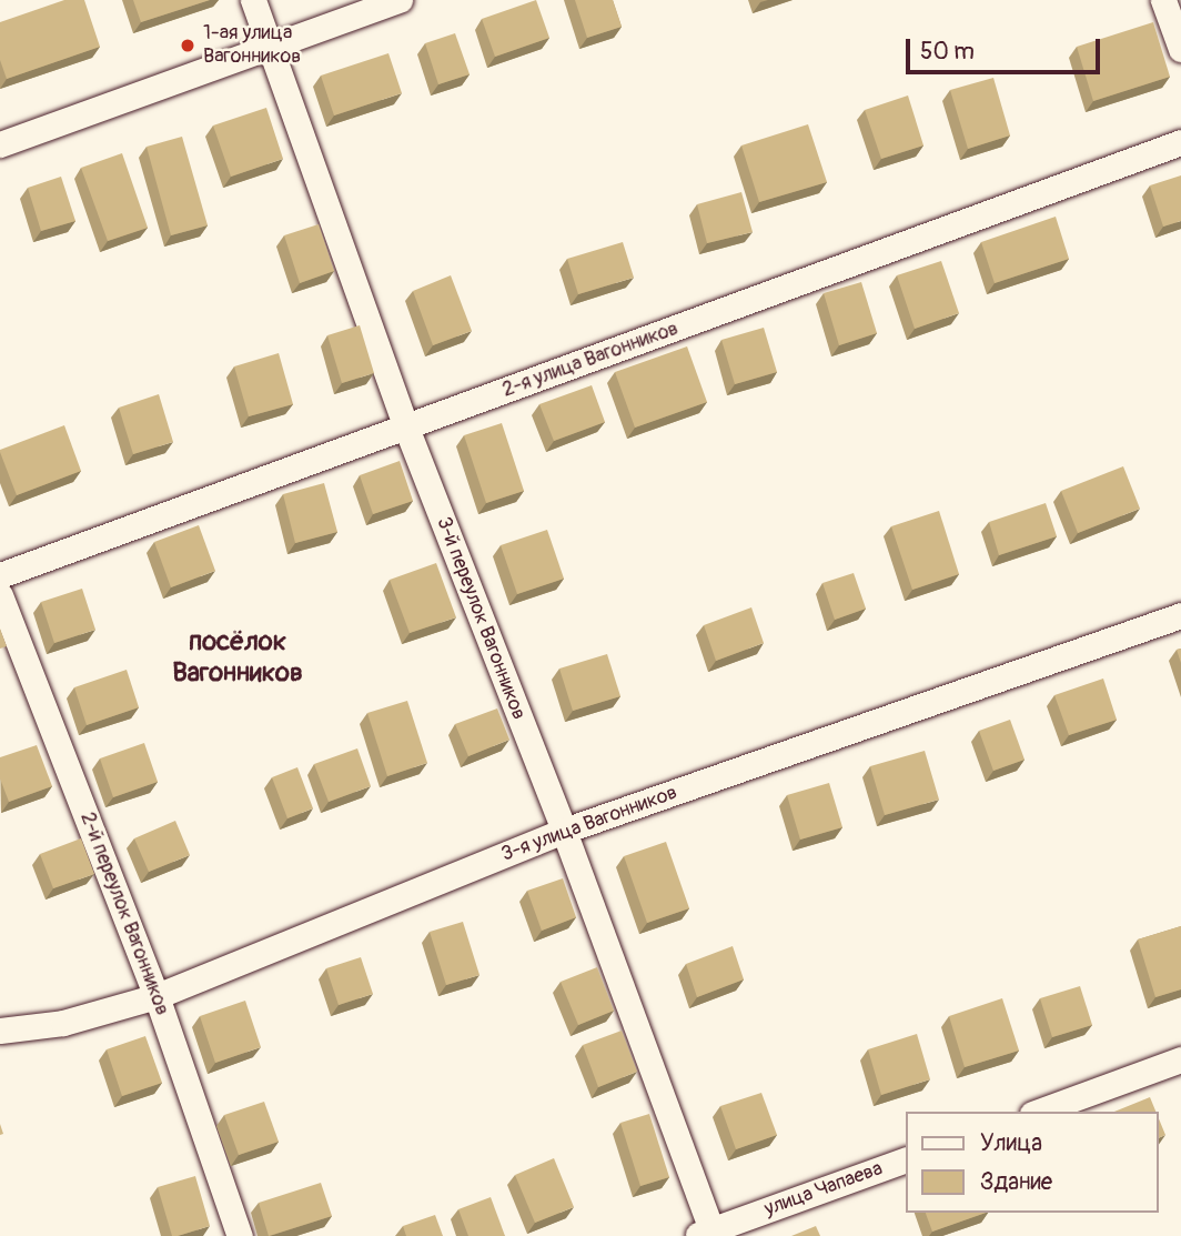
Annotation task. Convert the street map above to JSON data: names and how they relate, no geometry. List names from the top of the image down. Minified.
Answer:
{"streets":{"street":["2-я улица Вагонников","3-й переулок Вагонников","3-я улица Вагонников","2-й переулок Вагонников","улица Чапаева"]},"crossings":[["2-я улица Вагонников","3-й переулок Вагонников"],["3-й переулок Вагонников","3-я улица Вагонников"],["3-й переулок Вагонников","улица Чапаева"],["3-я улица Вагонников","2-й переулок Вагонников"]],"districts":["посёлок Вагонников"],"places":["1-ая улица Вагонников"],"legend":["Улица","Здание"],"scale_bar":"50 m"}
